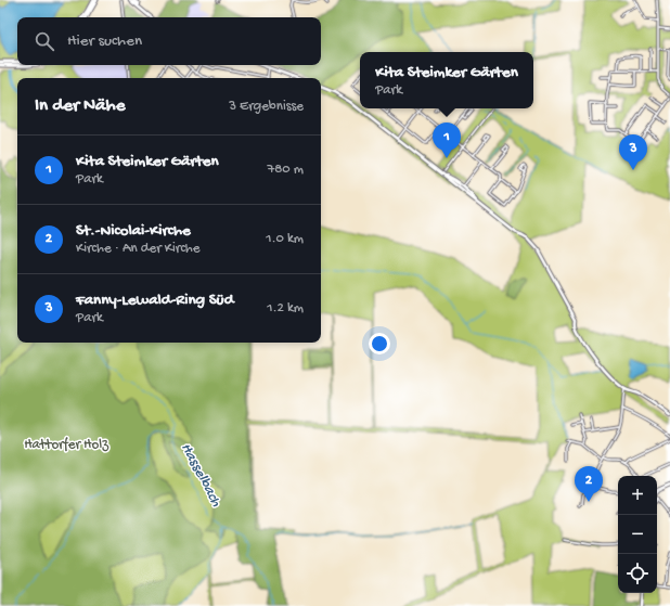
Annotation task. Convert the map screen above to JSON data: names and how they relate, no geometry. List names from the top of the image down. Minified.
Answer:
{"water":["Hasselbach"],"parks":["Hattorfer Holz"],"page":{"search":"Hier suchen","popup":["Kita Steimker Gärten","Park"],"heading":["In der Nähe","3 Ergebnisse"],"pins":["1","3","2"],"list":[{"mark":"1","name":"Kita Steimker Gärten","note":"Park","value":"780 m"},{"mark":"2","name":"St.-Nicolai-Kirche","note":"Kirche · An der Kirche","value":"1.0 km"},{"mark":"3","name":"Fanny-Lewald-Ring Süd","note":"Park","value":"1.2 km"}],"map_buttons":["+","−"]}}
